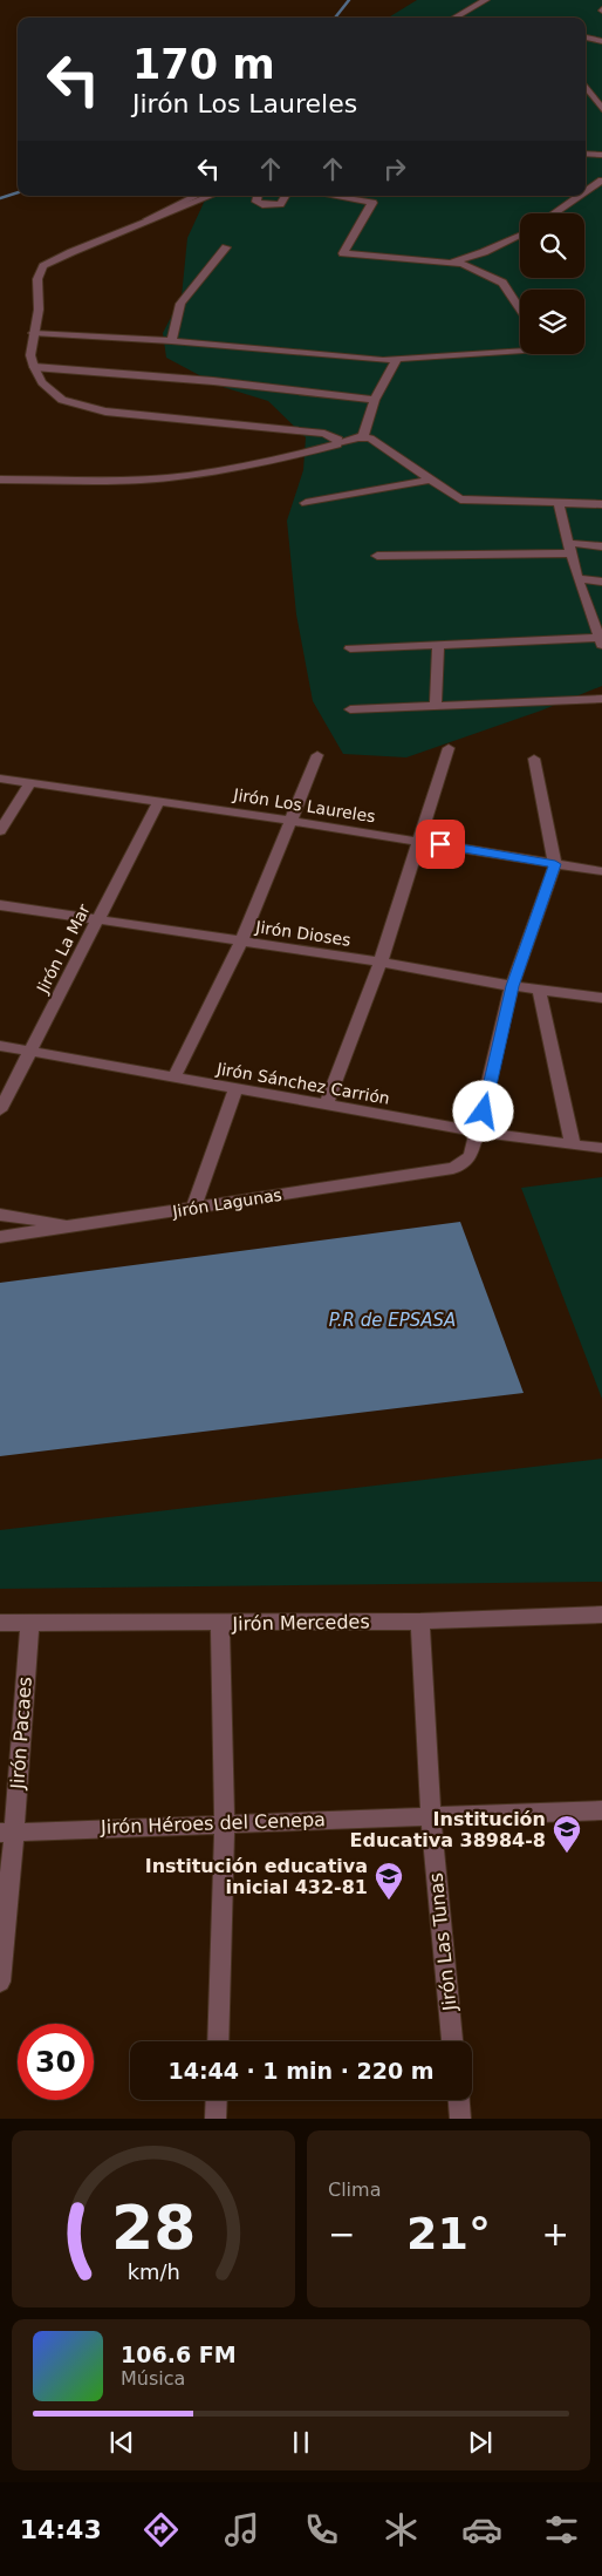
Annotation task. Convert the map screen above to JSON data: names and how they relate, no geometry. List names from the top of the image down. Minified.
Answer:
{"streets":{"street":["Jirón Los Laureles","Jirón Dioses","Jirón La Mar","Jirón Sánchez Carrión","Jirón Lagunas","Jirón Mercedes","Jirón Pacaes","Jirón Héroes del Cenepa","Jirón Las Tunas"]},"crossings":[["Jirón Los Laureles","Jirón La Mar"],["Jirón Dioses","Jirón La Mar"],["Jirón La Mar","Jirón Sánchez Carrión"],["Jirón Sánchez Carrión","Jirón Lagunas"],["Jirón Mercedes","Jirón Pacaes"],["Jirón Mercedes","Jirón Las Tunas"],["Jirón Pacaes","Jirón Héroes del Cenepa"],["Jirón Héroes del Cenepa","Jirón Las Tunas"]],"water":["P.R de EPSASA"],"places":{"school or university":["Institución Educativa 38984-8","Institución educativa inicial 432-81"]},"page":{"turn":["170 m","Jirón Los Laureles"],"limit":"30","trip":"14:44 · 1 min · 220 m","tile":"Clima","heat":["−","21°","+"],"song":["106.6 FM","Música"],"tabs":"14:43","gauge":["28","km/h"]}}
